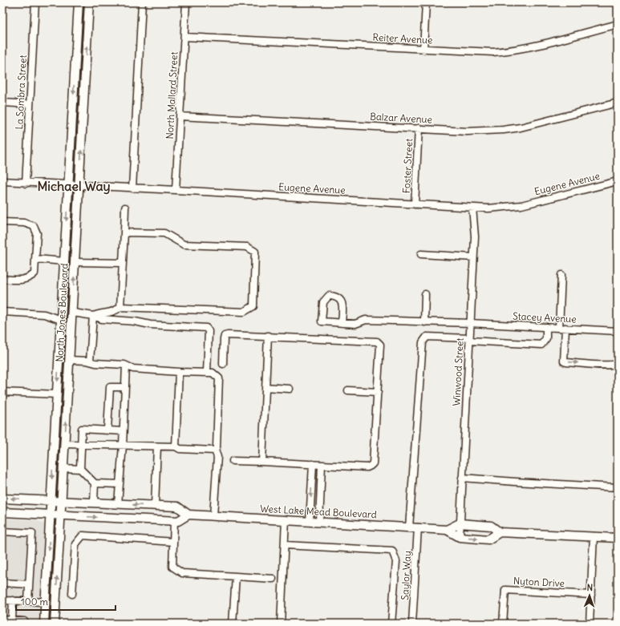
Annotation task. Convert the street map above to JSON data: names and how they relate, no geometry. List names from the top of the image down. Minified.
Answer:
{"streets":{"main road":["North Jones Boulevard","West Lake Mead Boulevard"],"street":["Reiter Avenue","La Sombra Street","North Mallard Street","Balzar Avenue","Foster Street","Eugene Avenue","Stacey Avenue","Winwood Street","Saylor Way","Nyton Drive"]},"crossings":[["Reiter Avenue","North Mallard Street"],["La Sombra Street","Eugene Avenue"],["North Mallard Street","Balzar Avenue"],["North Mallard Street","Eugene Avenue"],["Balzar Avenue","Foster Street"],["Foster Street","Eugene Avenue"],["Eugene Avenue","North Jones Boulevard"],["Eugene Avenue","Winwood Street"],["North Jones Boulevard","West Lake Mead Boulevard"],["Stacey Avenue","Winwood Street"],["Winwood Street","West Lake Mead Boulevard"],["West Lake Mead Boulevard","Saylor Way"]],"districts":["Michael Way"],"scale_bar":"100 m","north":"top"}
